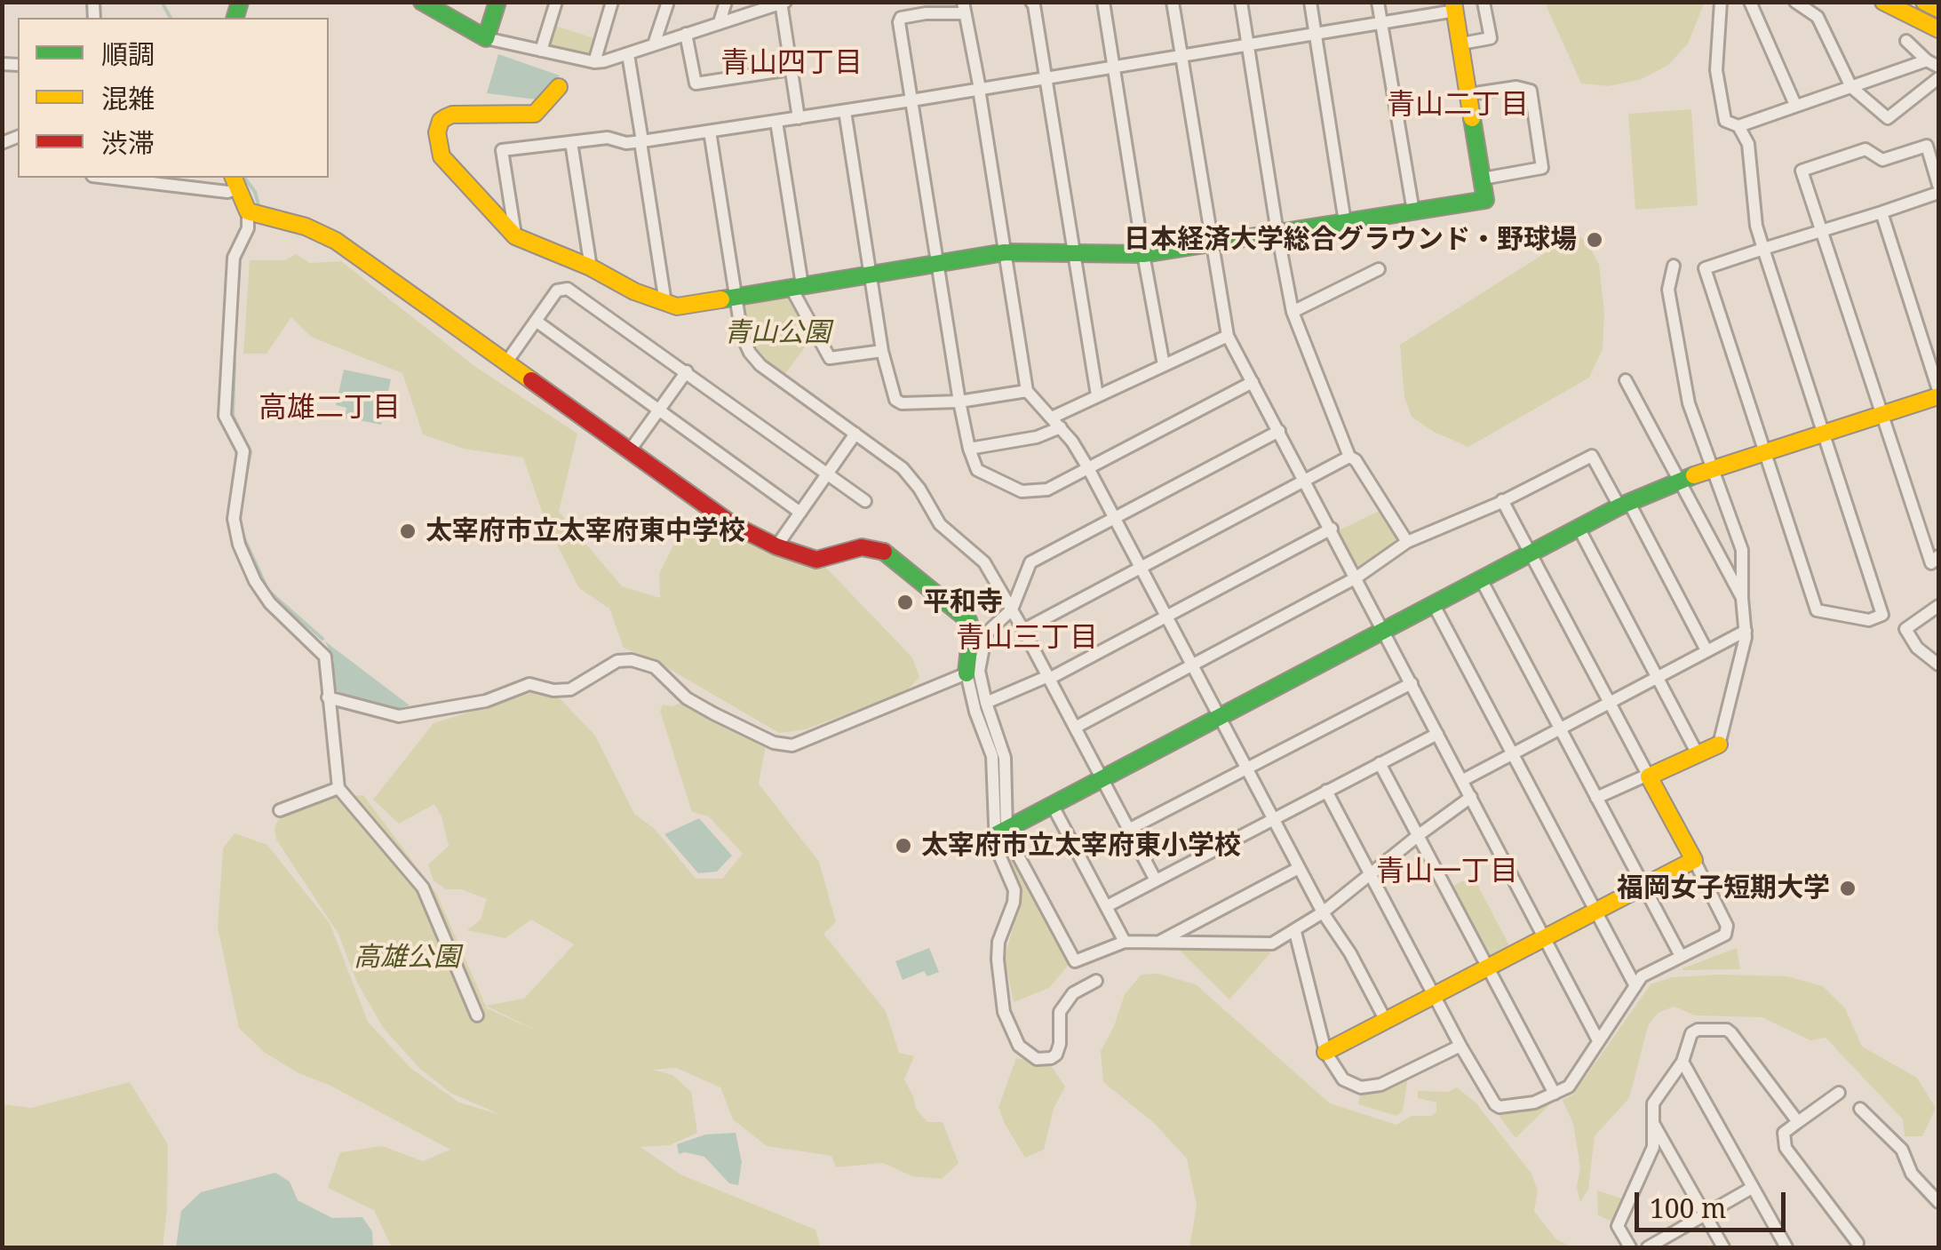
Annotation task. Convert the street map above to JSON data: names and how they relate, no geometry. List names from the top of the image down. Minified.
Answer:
{"districts":["青山四丁目","青山二丁目","高雄二丁目","青山三丁目","青山一丁目"],"parks":["青山公園","高雄公園"],"places":["日本経済大学総合グラウンド・野球場","太宰府市立太宰府東中学校","平和寺","太宰府市立太宰府東小学校","福岡女子短期大学"],"legend":["順調","混雑","渋滞"],"scale_bar":"100 m"}
